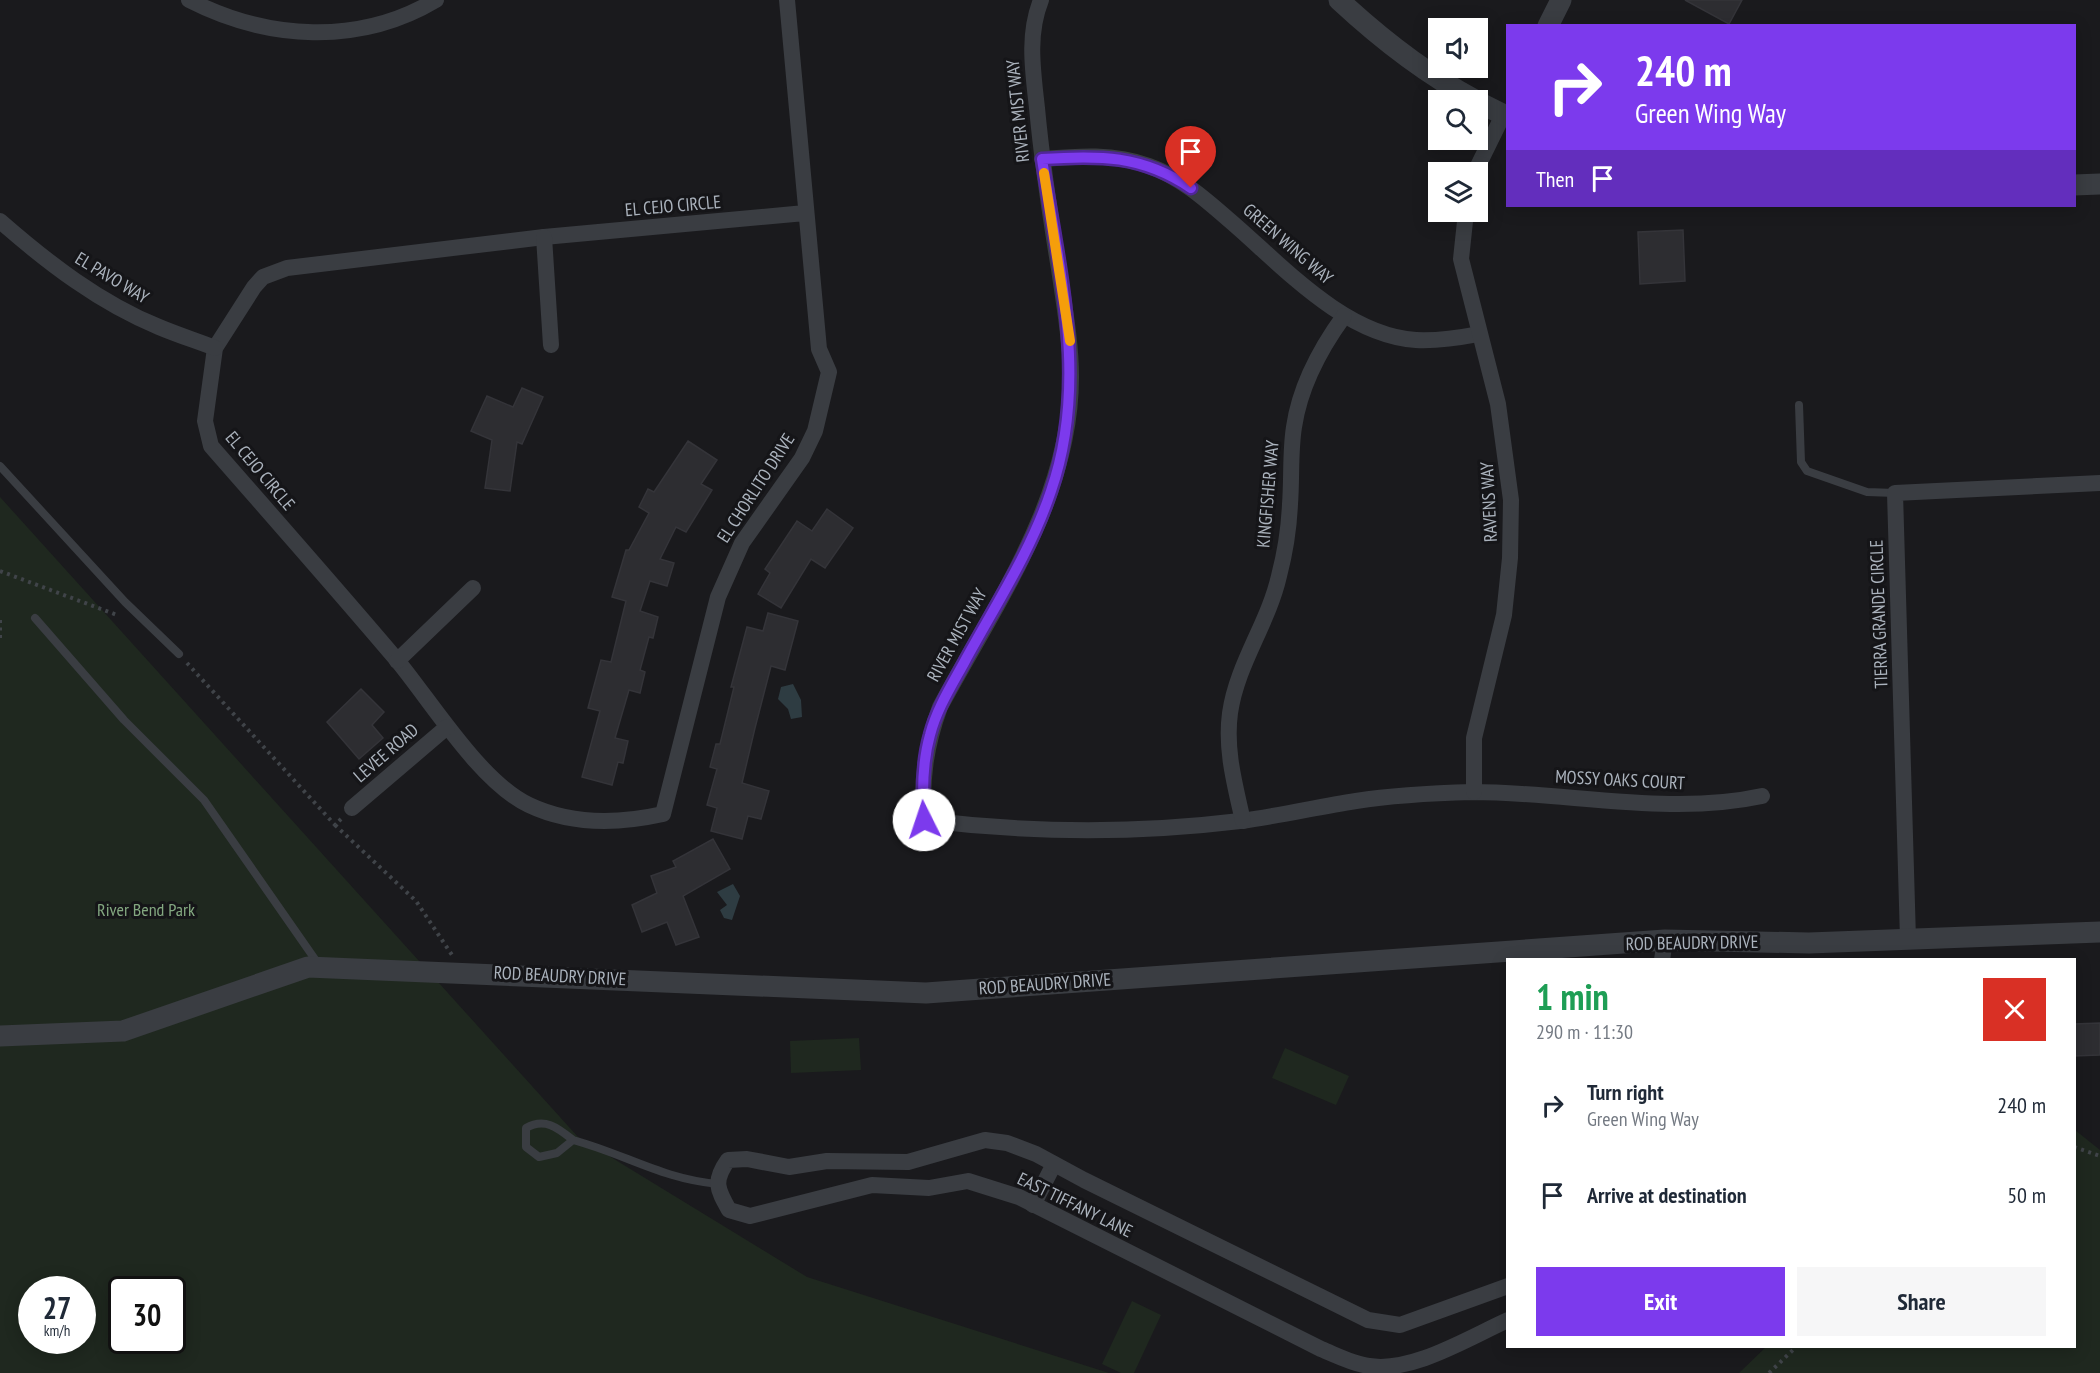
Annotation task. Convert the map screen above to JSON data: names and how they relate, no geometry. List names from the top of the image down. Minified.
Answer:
{"streets":{"street":["RIVER MIST WAY","EL CEJO CIRCLE","GREEN WING WAY","EL PAVO WAY","EL CHORLITO DRIVE","KINGFISHER WAY","RAVENS WAY","TIERRA GRANDE CIRCLE","LEVEE ROAD","MOSSY OAKS COURT","ROD BEAUDRY DRIVE","EAST TIFFANY LANE"]},"crossings":[["RIVER MIST WAY","GREEN WING WAY"],["RIVER MIST WAY","KINGFISHER WAY"],["RIVER MIST WAY","RAVENS WAY"],["RIVER MIST WAY","MOSSY OAKS COURT"],["EL CEJO CIRCLE","EL PAVO WAY"],["EL CEJO CIRCLE","EL CHORLITO DRIVE"],["EL CEJO CIRCLE","LEVEE ROAD"],["GREEN WING WAY","KINGFISHER WAY"],["GREEN WING WAY","RAVENS WAY"],["RAVENS WAY","MOSSY OAKS COURT"],["TIERRA GRANDE CIRCLE","ROD BEAUDRY DRIVE"]],"parks":["River Bend Park"],"page":{"turn":["240 m","Green Wing Way"],"then":"Then","heading":["1 min","290 m · 11:30"],"list":[{"name":"Turn right","note":"Green Wing Way","value":"240 m"},{"name":"Arrive at destination","value":"50 m"}],"buttons":["Exit","Share"],"speed":"27 km/h","limit":"30"}}
